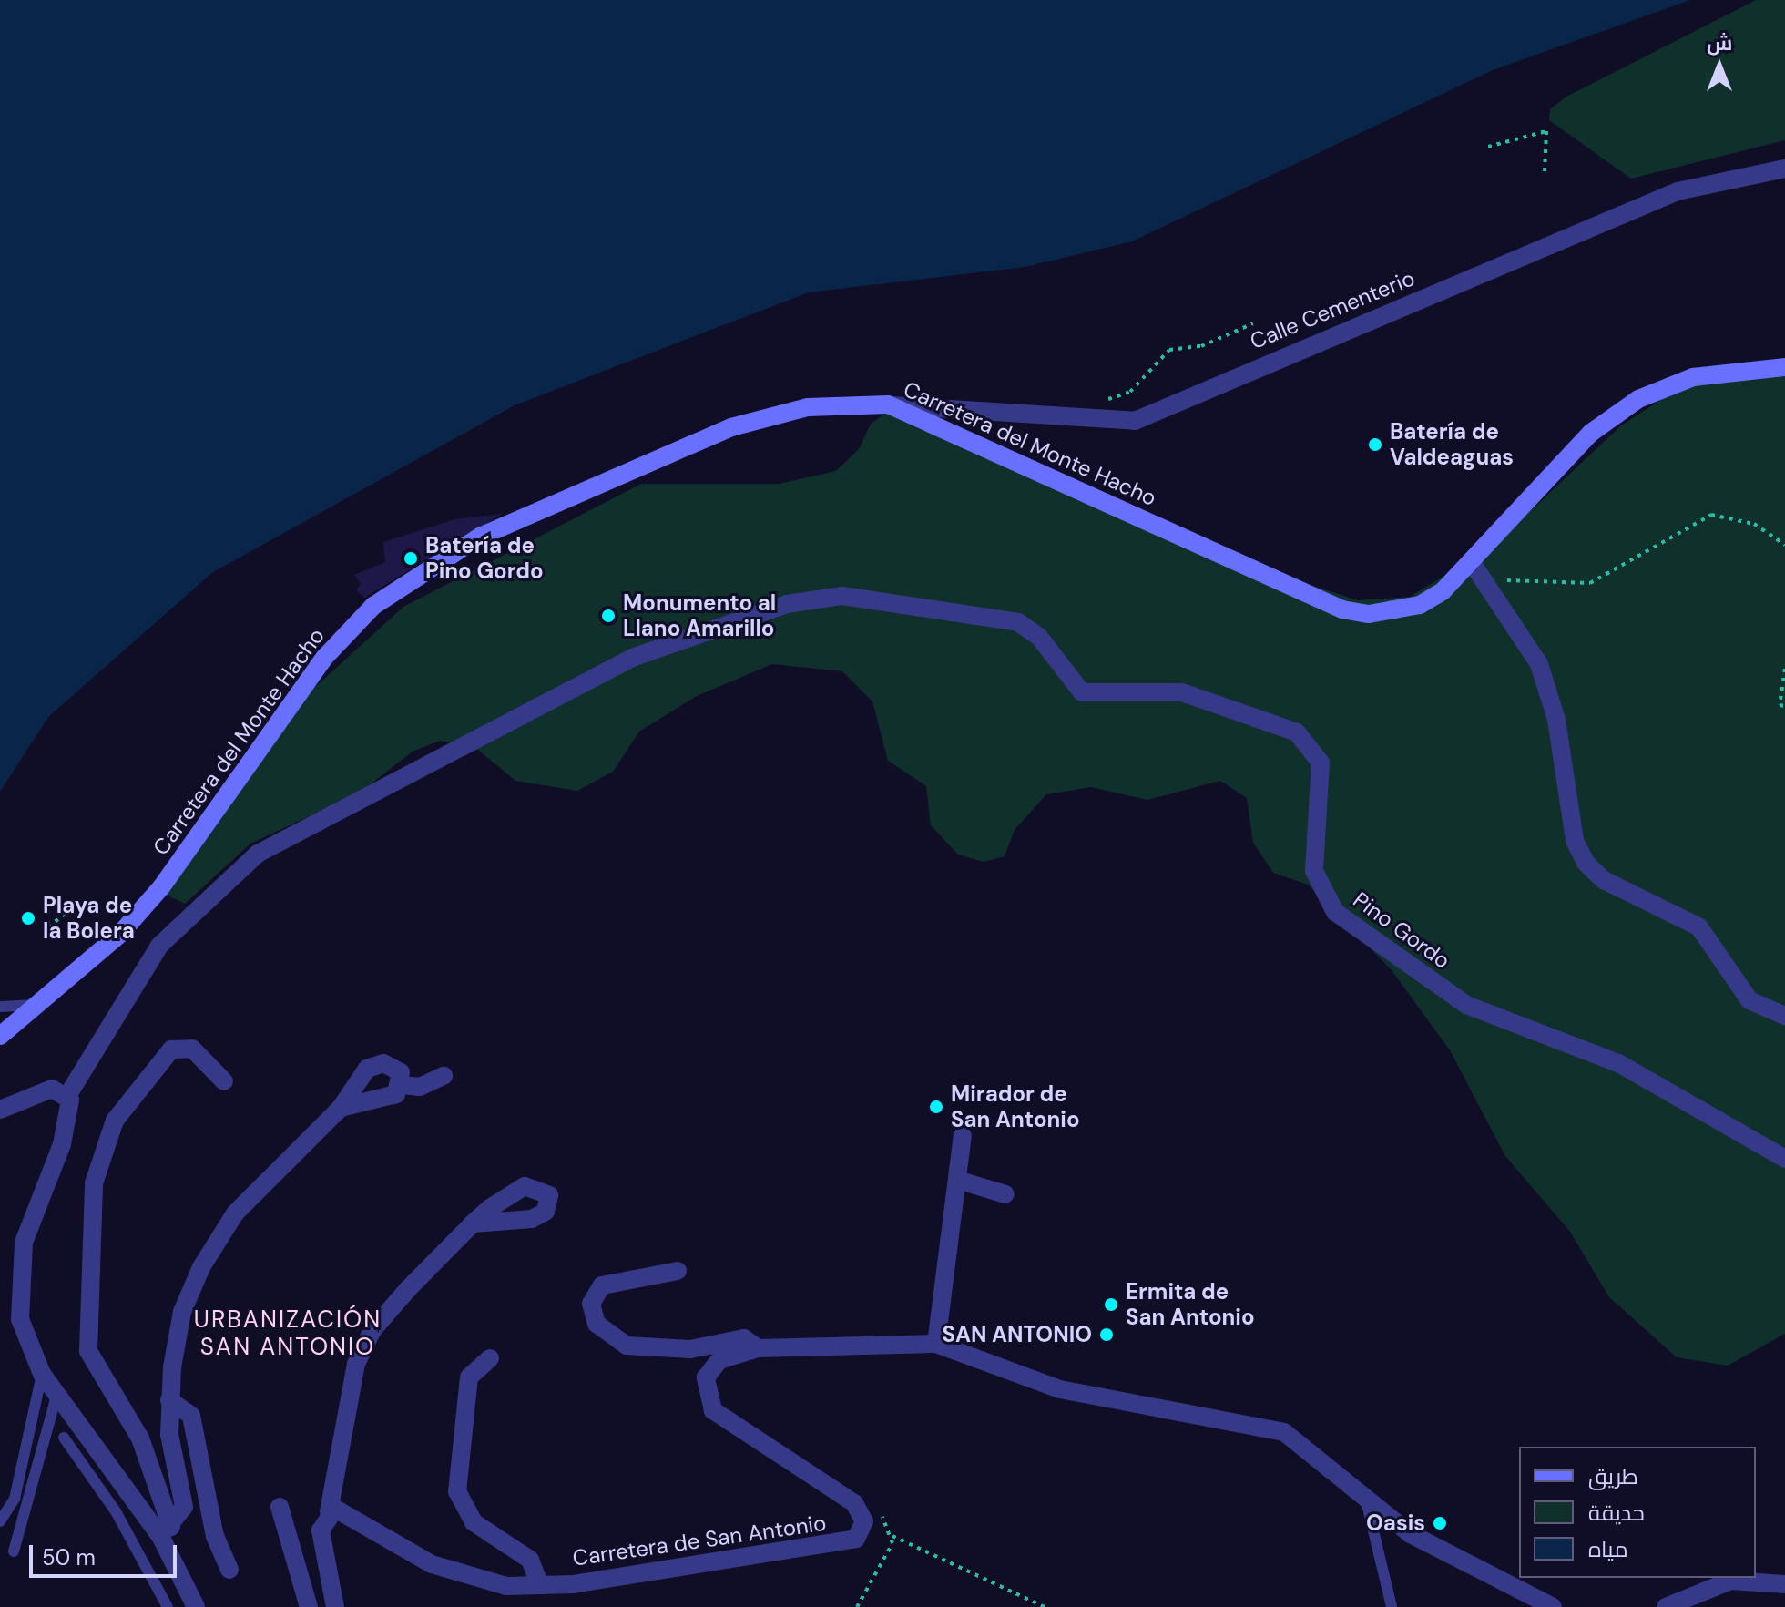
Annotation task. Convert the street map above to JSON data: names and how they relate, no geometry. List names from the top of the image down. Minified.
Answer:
{"streets":{"main road":["Carretera del Monte Hacho"],"street":["Calle Cementerio","Pino Gordo","Carretera de San Antonio"]},"crossings":[["Calle Cementerio","Carretera del Monte Hacho"]],"districts":["URBANIZACIÓN SAN ANTONIO"],"places":["Batería de Valdeaguas","Batería de Pino Gordo","Monumento al Llano Amarillo","Playa de la Bolera","Mirador de San Antonio","Ermita de San Antonio","SAN ANTONIO","Oasis"],"legend":["طريق","حديقة","مياه"],"scale_bar":"50 m","north":"top"}
